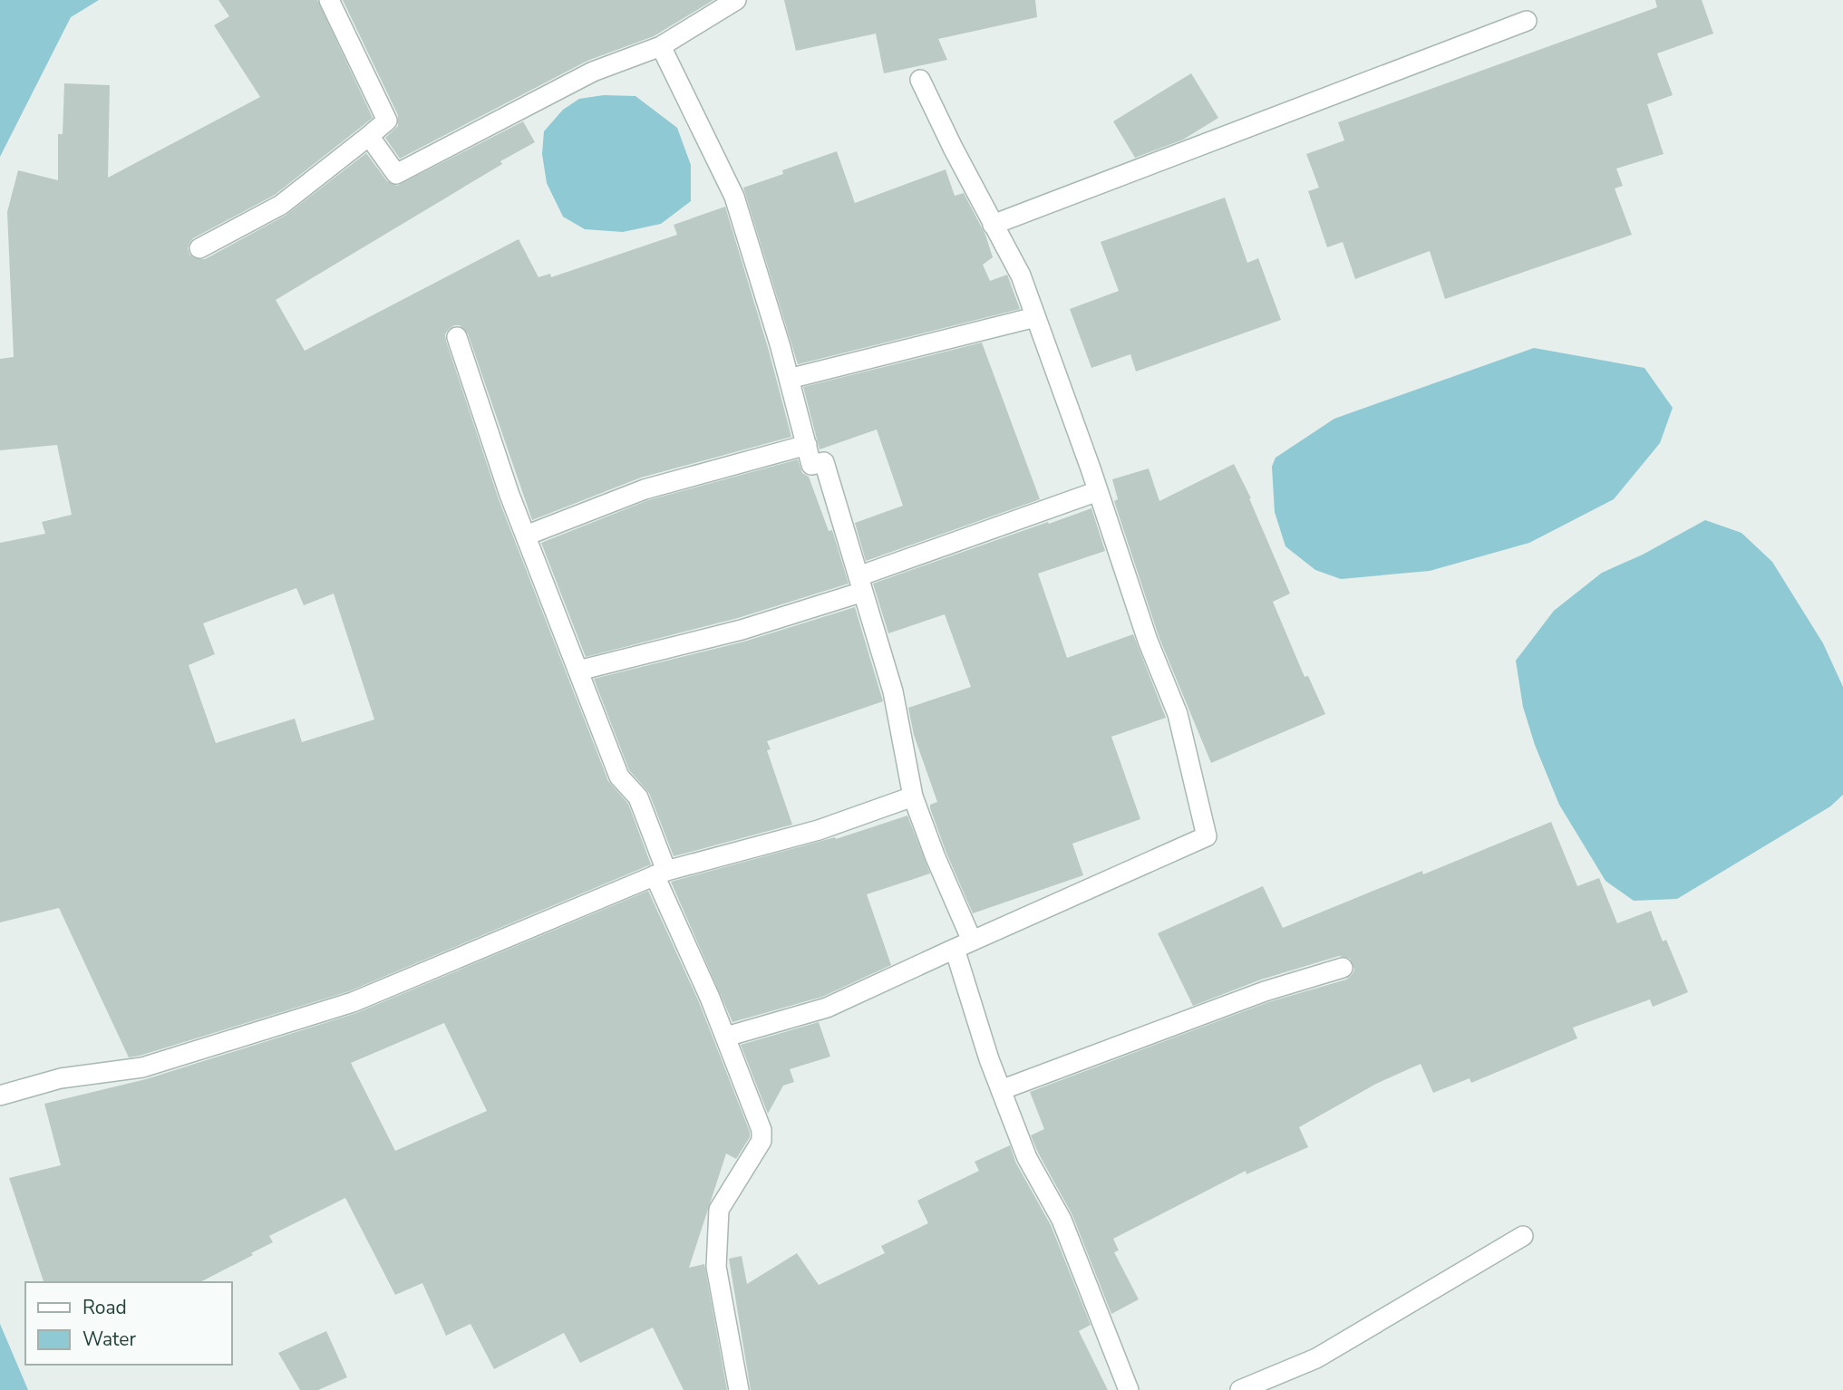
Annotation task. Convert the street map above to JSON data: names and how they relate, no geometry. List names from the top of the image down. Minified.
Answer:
{"legend":["Road","Water"]}
